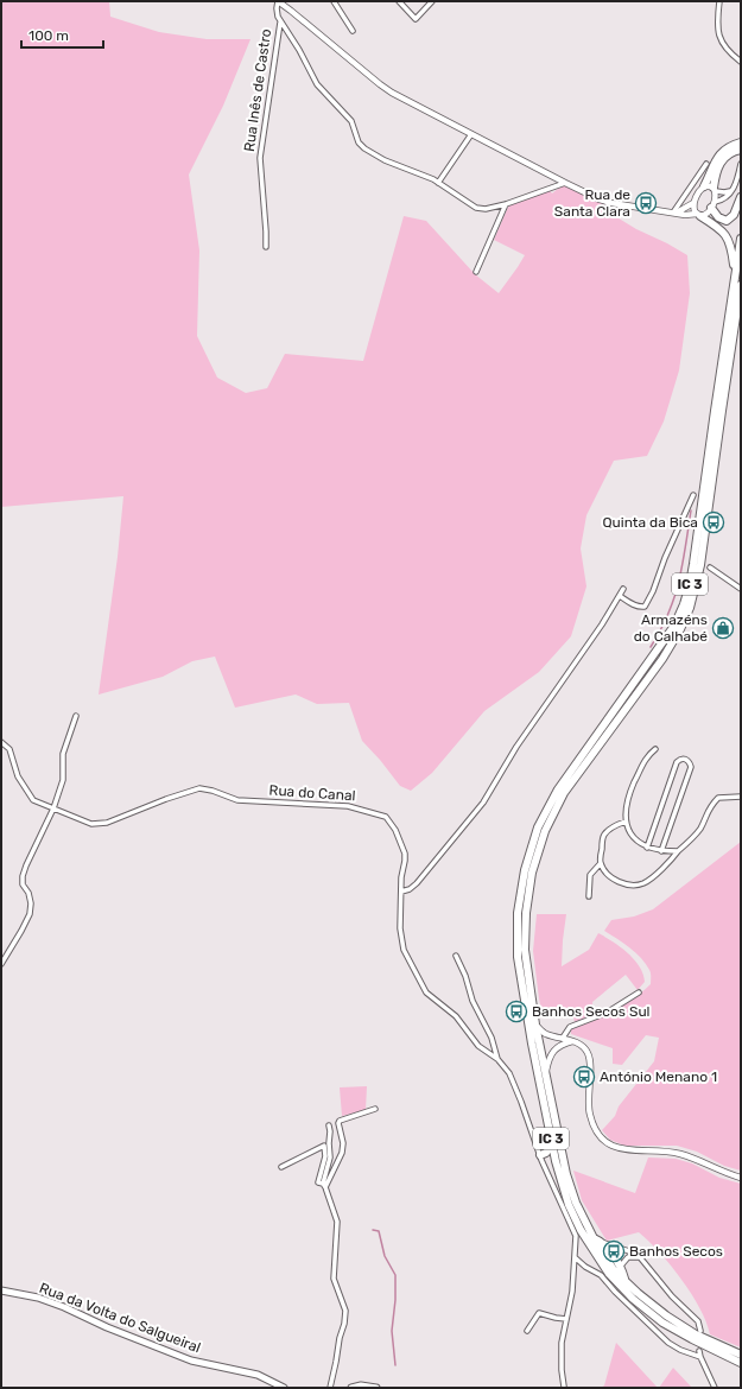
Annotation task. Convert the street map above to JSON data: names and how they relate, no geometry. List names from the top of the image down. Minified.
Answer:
{"streets":{"highway":["IC 3"],"main road":["Rua da Volta do Salgueiral"],"street":["Rua Inês de Castro","Rua do Canal"]},"places":{"bus stop":["Rua de Santa Clara","Quinta da Bica","Banhos Secos Sul","António Menano 1","Banhos Secos"],"shop":["Armazéns do Calhabé"]},"scale_bar":"100 m"}
